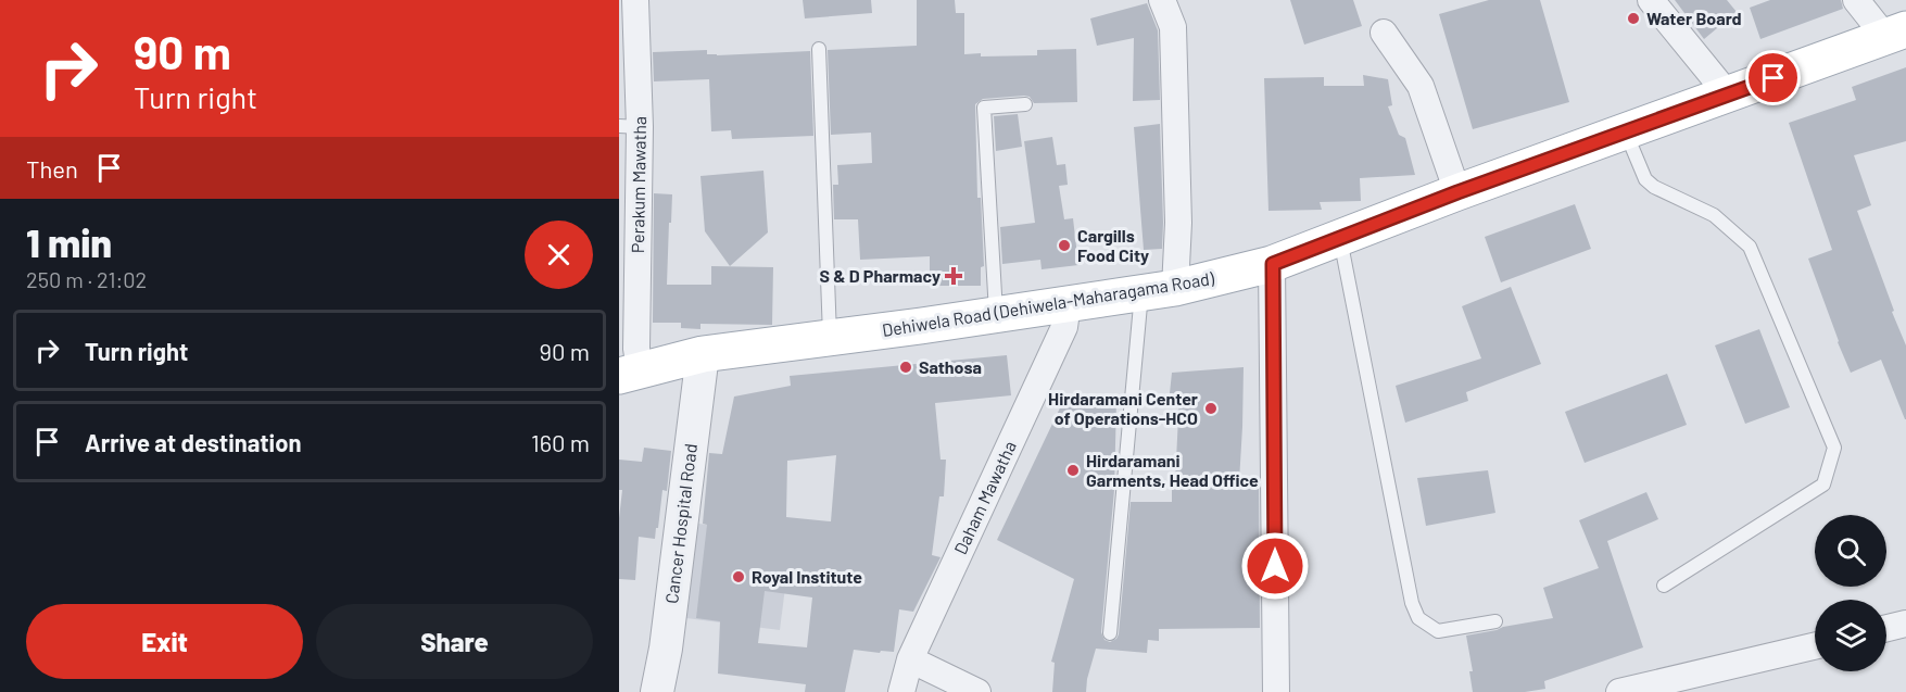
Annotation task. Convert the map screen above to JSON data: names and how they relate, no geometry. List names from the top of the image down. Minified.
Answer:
{"streets":{"main road":["Dehiwela Road (Dehiwela-Maharagama Road)"],"street":["Perakum Mawatha","Daham Mawatha","Cancer Hospital Road"]},"crossings":[["Perakum Mawatha","Dehiwela Road (Dehiwela-Maharagama Road)"],["Dehiwela Road (Dehiwela-Maharagama Road)","Daham Mawatha"],["Dehiwela Road (Dehiwela-Maharagama Road)","Cancer Hospital Road"]],"places":{"other":["Water Board","Cargills Food City","Sathosa","Hirdaramani Center of Operations-HCO","Hirdaramani Garments, Head Office","Royal Institute"],"health":["S & D Pharmacy"]},"page":{"turn":["90 m","Turn right"],"then":"Then","heading":["1 min","250 m · 21:02"],"list":[{"name":"Turn right","value":"90 m"},{"name":"Arrive at destination","value":"160 m"}],"buttons":["Exit","Share"]}}
